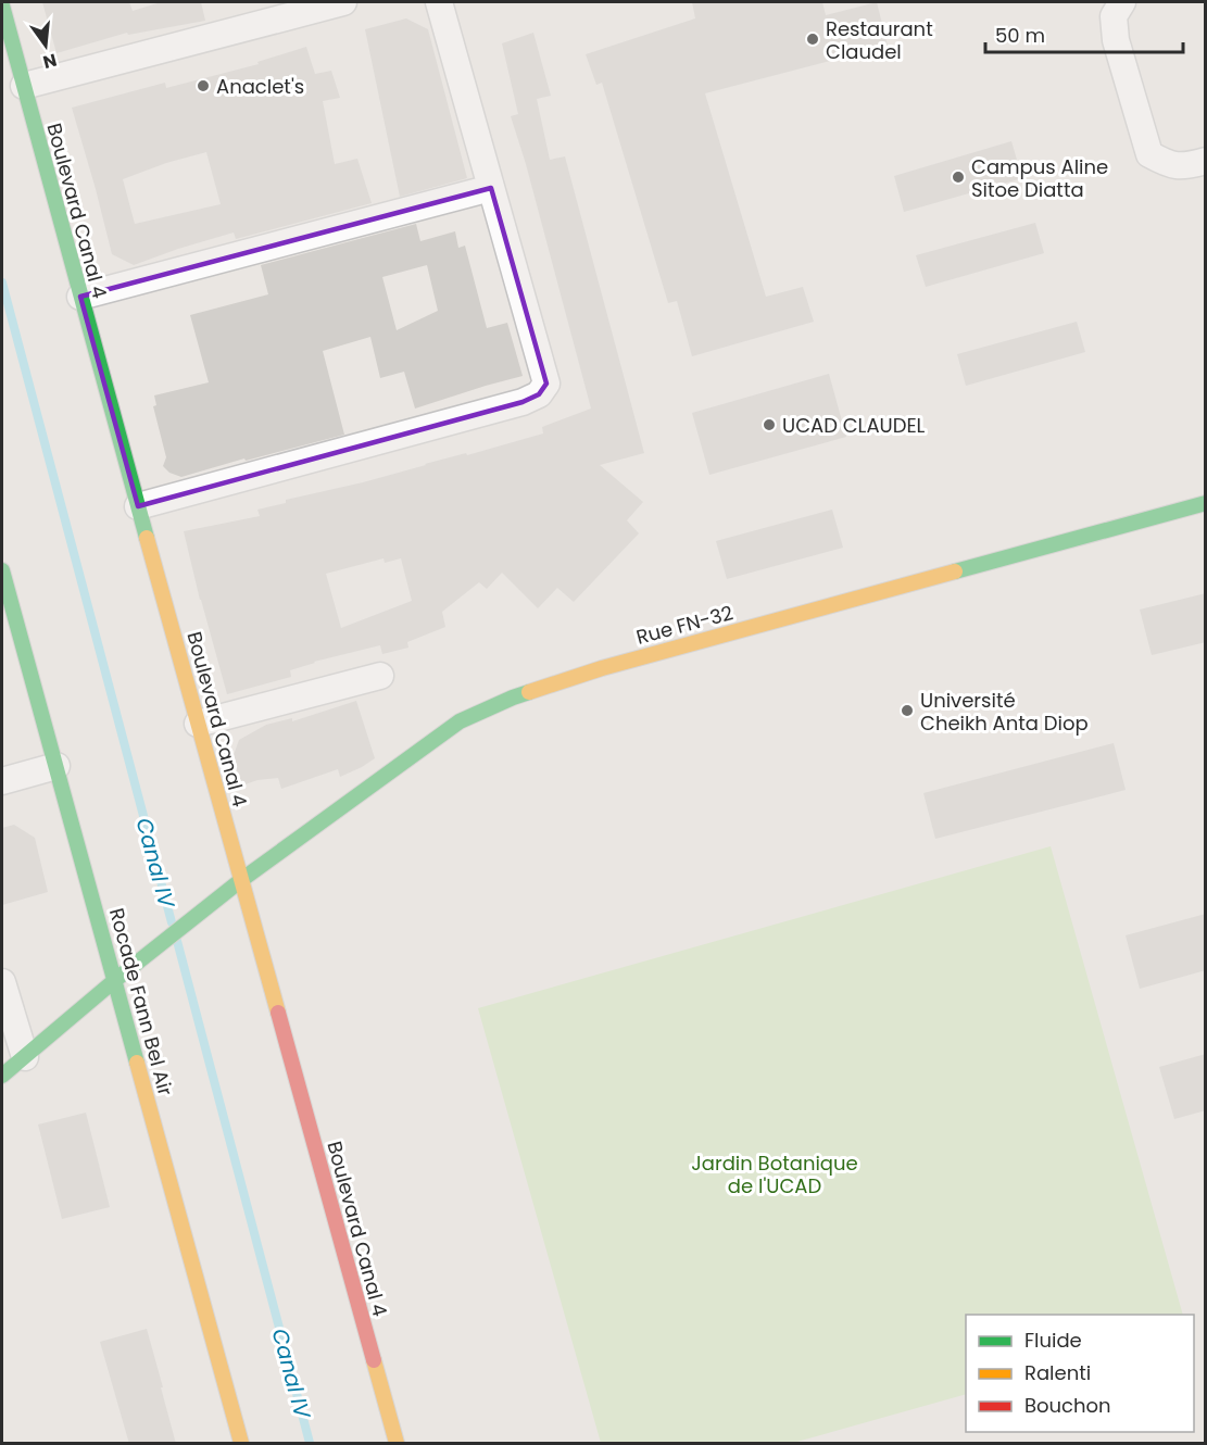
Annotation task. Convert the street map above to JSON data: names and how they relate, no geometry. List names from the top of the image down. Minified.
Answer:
{"streets":{"main road":["Boulevard Canal 4","Rue FN-32","Rocade Fann Bel Air"]},"crossings":[["Boulevard Canal 4","Rue FN-32"],["Rue FN-32","Rocade Fann Bel Air"]],"water":["Canal IV"],"parks":["Jardin Botanique de l'UCAD"],"places":["Restaurant Claudel","Anaclet's","Campus Aline Sitoe Diatta","UCAD CLAUDEL","Université Cheikh Anta Diop"],"legend":["Fluide","Ralenti","Bouchon"],"scale_bar":"50 m","north":"bottom"}
